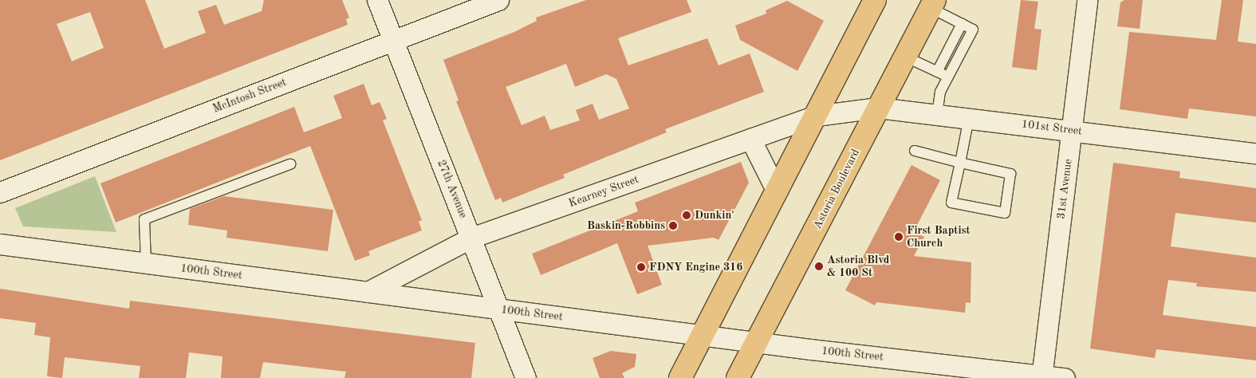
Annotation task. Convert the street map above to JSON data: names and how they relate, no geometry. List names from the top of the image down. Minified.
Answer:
{"streets":{"main road":["Astoria Boulevard"],"street":["McIntosh Street","101st Street","27th Avenue","31st Avenue","Kearney Street","100th Street"]},"crossings":[["McIntosh Street","27th Avenue"],["101st Street","Astoria Boulevard"],["101st Street","31st Avenue"],["101st Street","Kearney Street"],["27th Avenue","Kearney Street"],["27th Avenue","100th Street"],["Astoria Boulevard","100th Street"],["31st Avenue","100th Street"],["Kearney Street","100th Street"]],"places":["Dunkin'","Baskin-Robbins","First Baptist Church","Astoria Blvd & 100 St","FDNY Engine 316"]}
